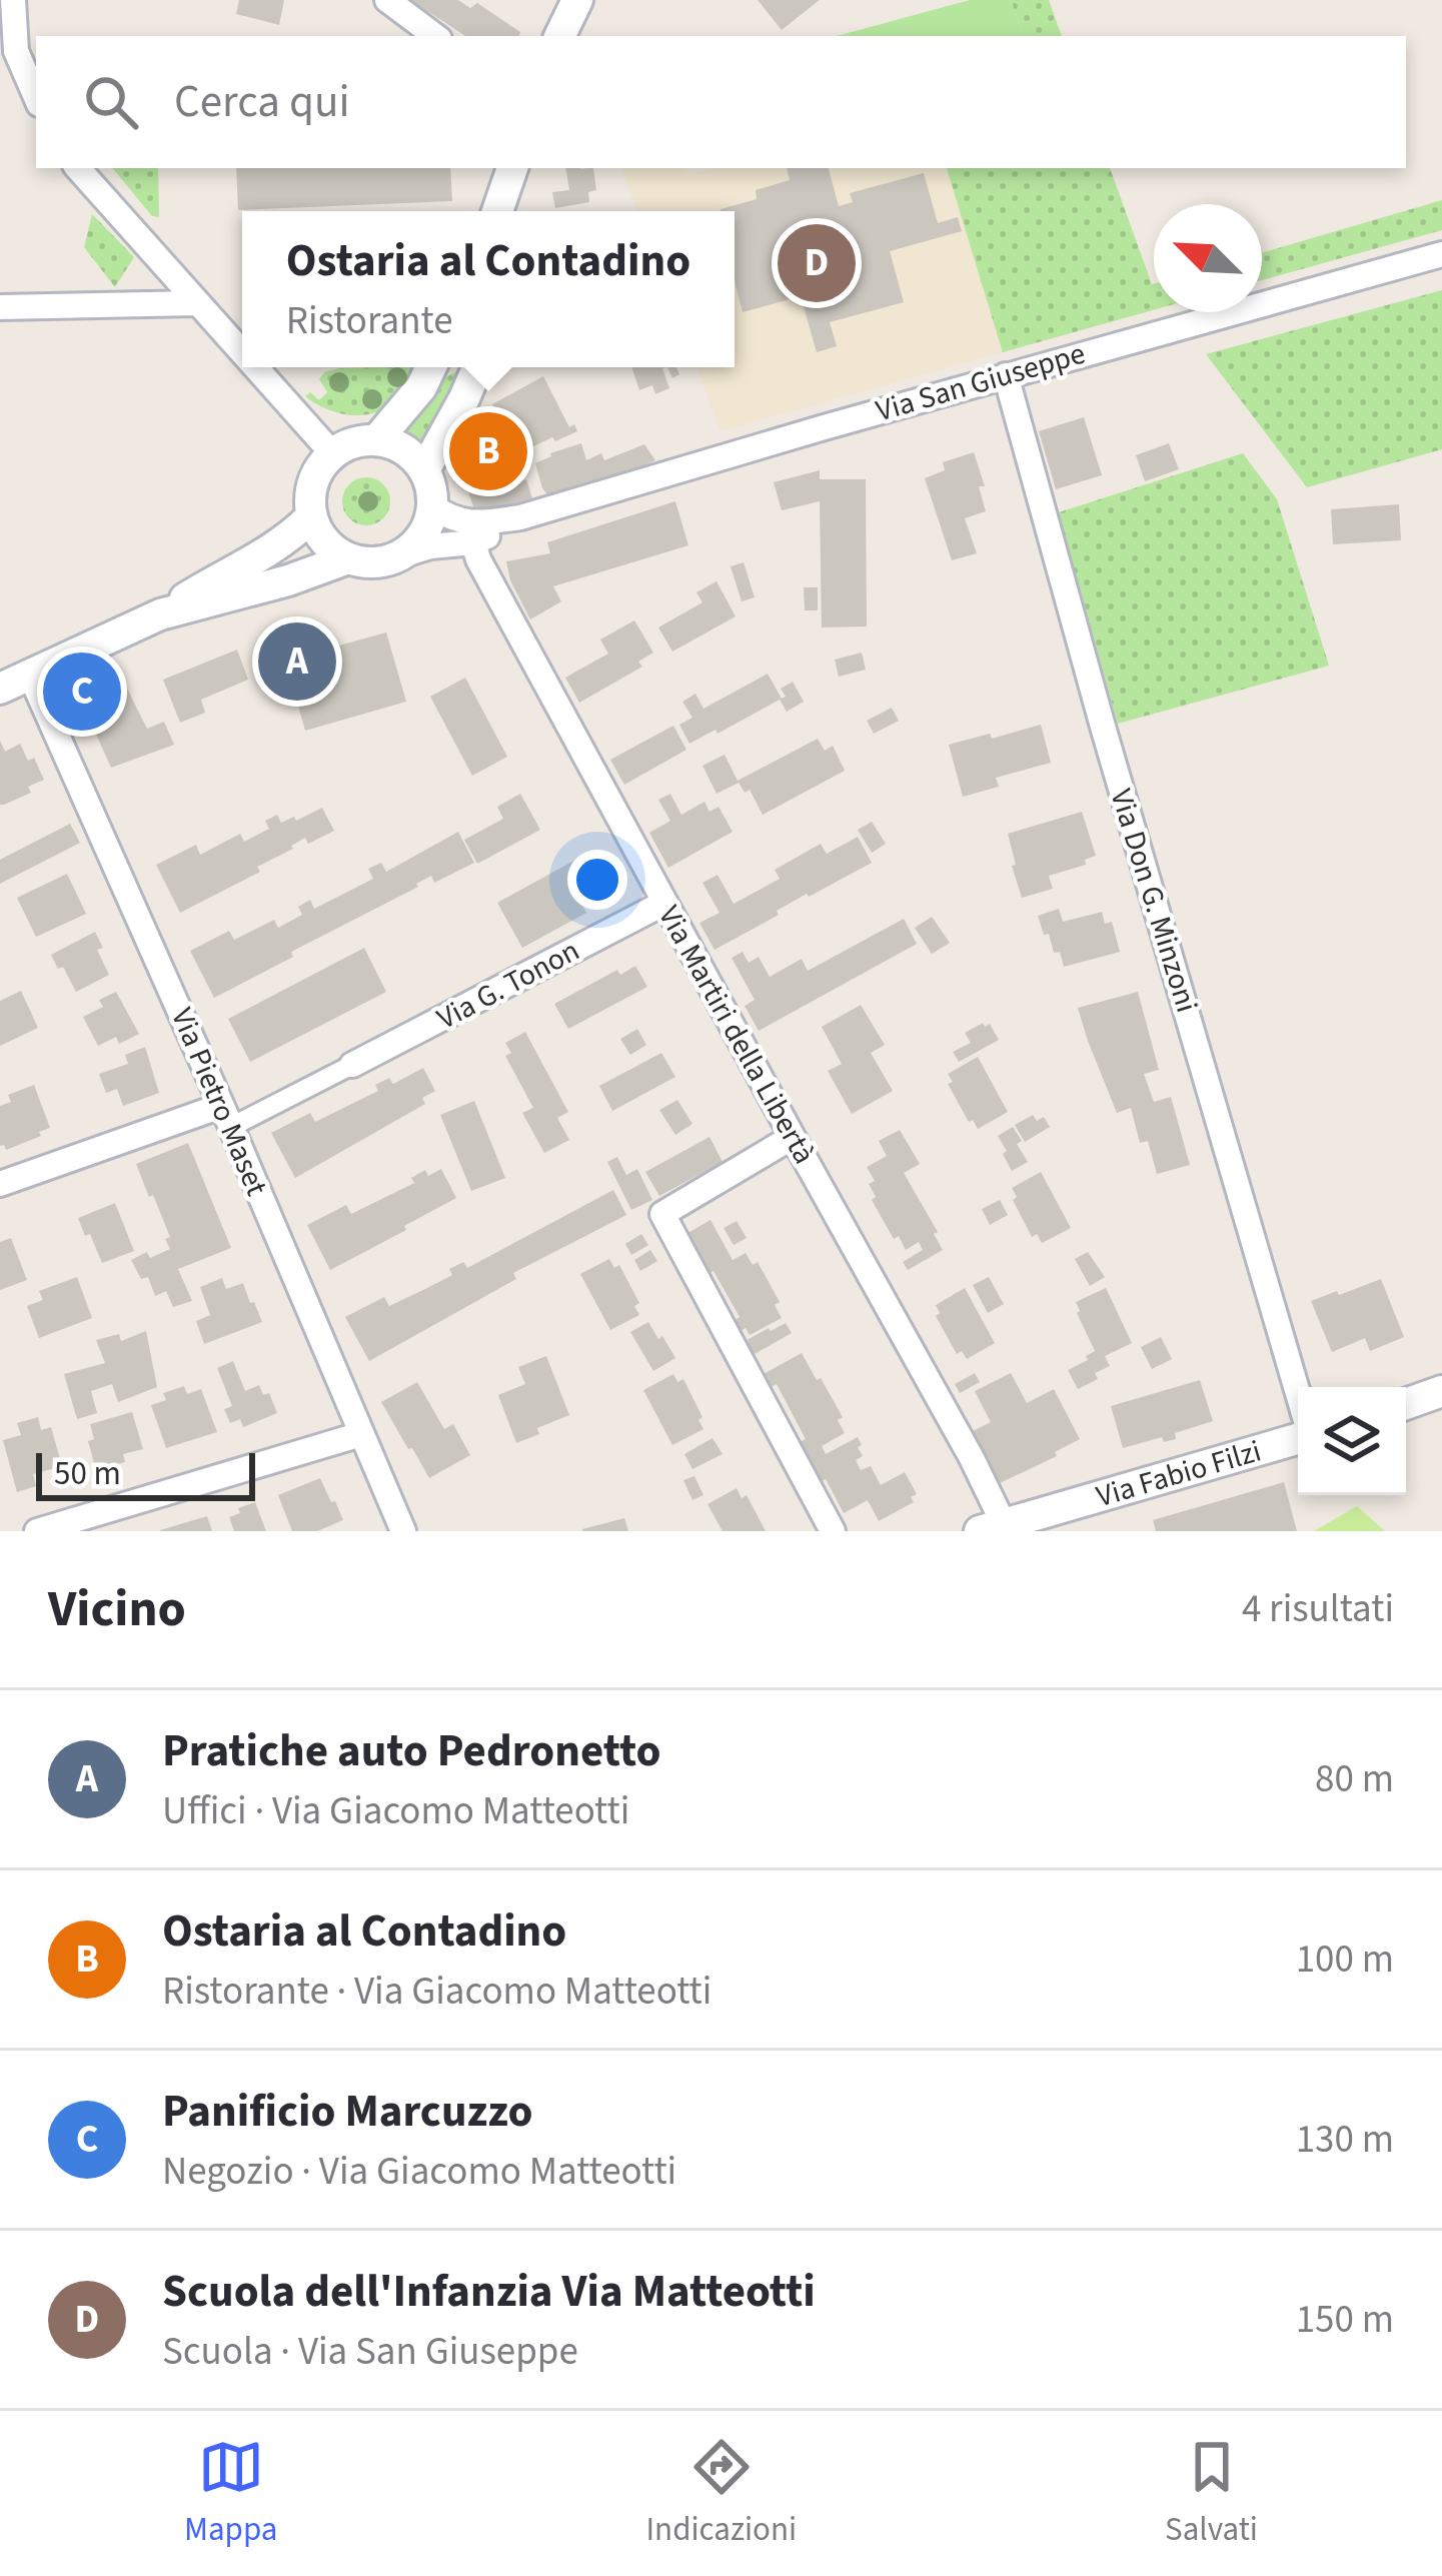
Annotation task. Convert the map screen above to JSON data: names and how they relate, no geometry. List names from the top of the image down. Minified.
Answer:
{"streets":{"street":["Via San Giuseppe","Via Don G. Minzoni","Via G. Tonon","Via Martiri della Libertà","Via Pietro Maset","Via Fabio Filzi"]},"crossings":[["Via San Giuseppe","Via Don G. Minzoni"],["Via San Giuseppe","Via Martiri della Libertà"],["Via G. Tonon","Via Martiri della Libertà"],["Via Martiri della Libertà","Via Fabio Filzi"]],"scale_bar":"50 m","north":"top left","page":{"search":"Cerca qui","popup":["Ostaria al Contadino","Ristorante"],"pins":["D","B","A","C"],"scale":"50 m","heading":["Vicino","4 risultati"],"list":[{"mark":"A","name":"Pratiche auto Pedronetto","note":"Uffici · Via Giacomo Matteotti","value":"80 m"},{"mark":"B","name":"Ostaria al Contadino","note":"Ristorante · Via Giacomo Matteotti","value":"100 m"},{"mark":"C","name":"Panificio Marcuzzo","note":"Negozio · Via Giacomo Matteotti","value":"130 m"},{"mark":"D","name":"Scuola dell'Infanzia Via Matteotti","note":"Scuola · Via San Giuseppe","value":"150 m"}],"nav":["Mappa","Indicazioni","Salvati"]}}
